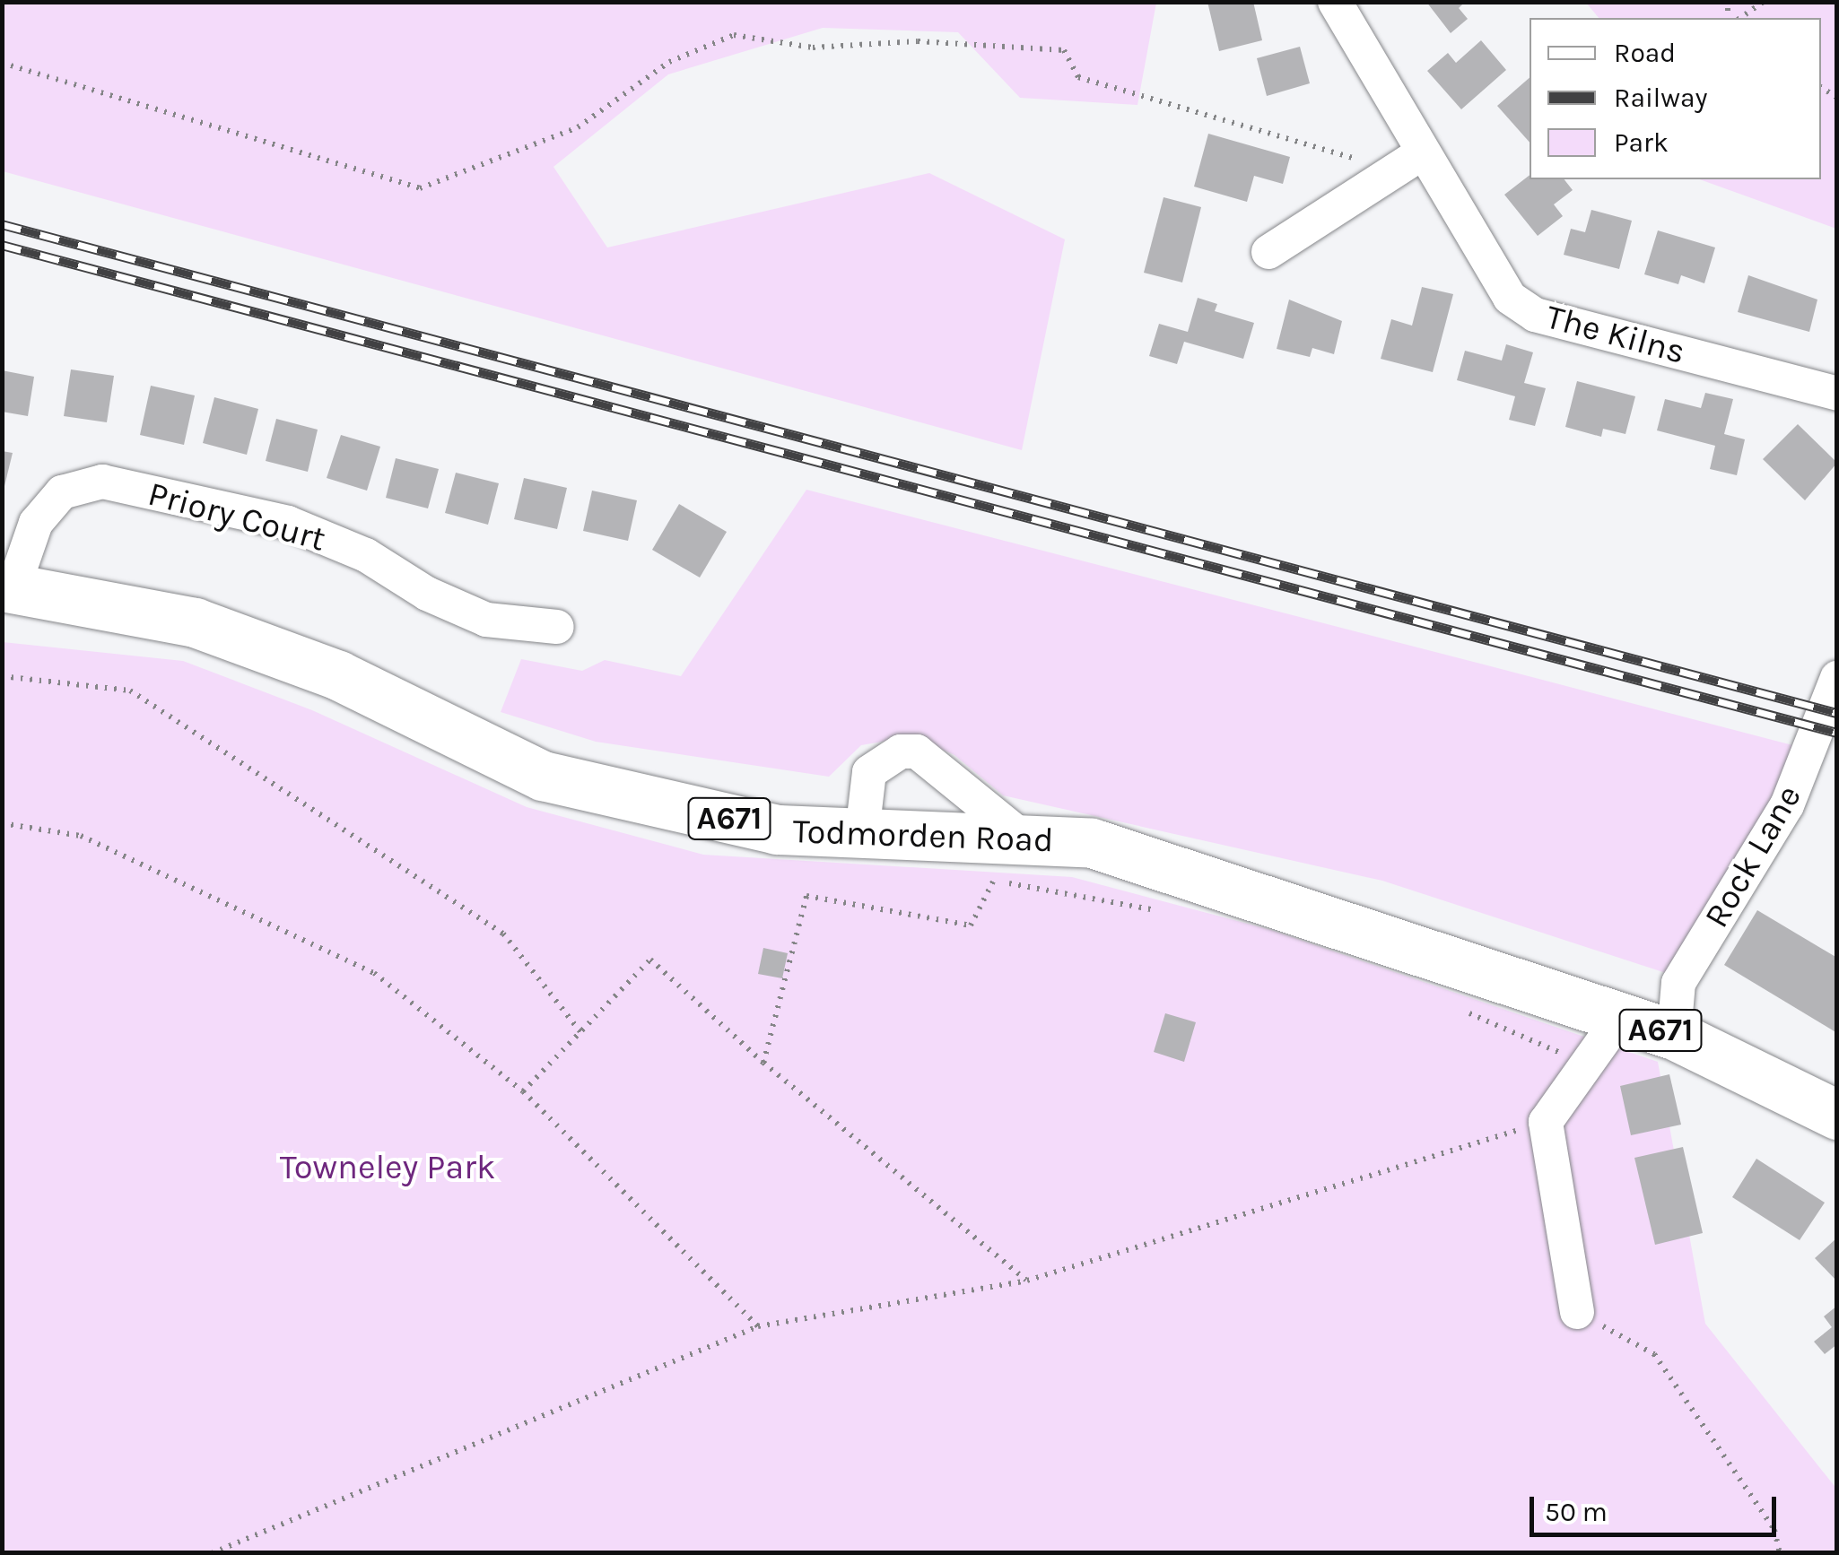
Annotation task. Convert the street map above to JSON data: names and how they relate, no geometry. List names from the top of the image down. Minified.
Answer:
{"streets":{"highway":["A671","Todmorden Road"],"street":["The Kilns","Priory Court","Rock Lane"]},"crossings":[["Priory Court","Todmorden Road"],["Todmorden Road","Rock Lane"]],"parks":["Towneley Park"],"legend":["Road","Railway","Park"],"scale_bar":"50 m"}
